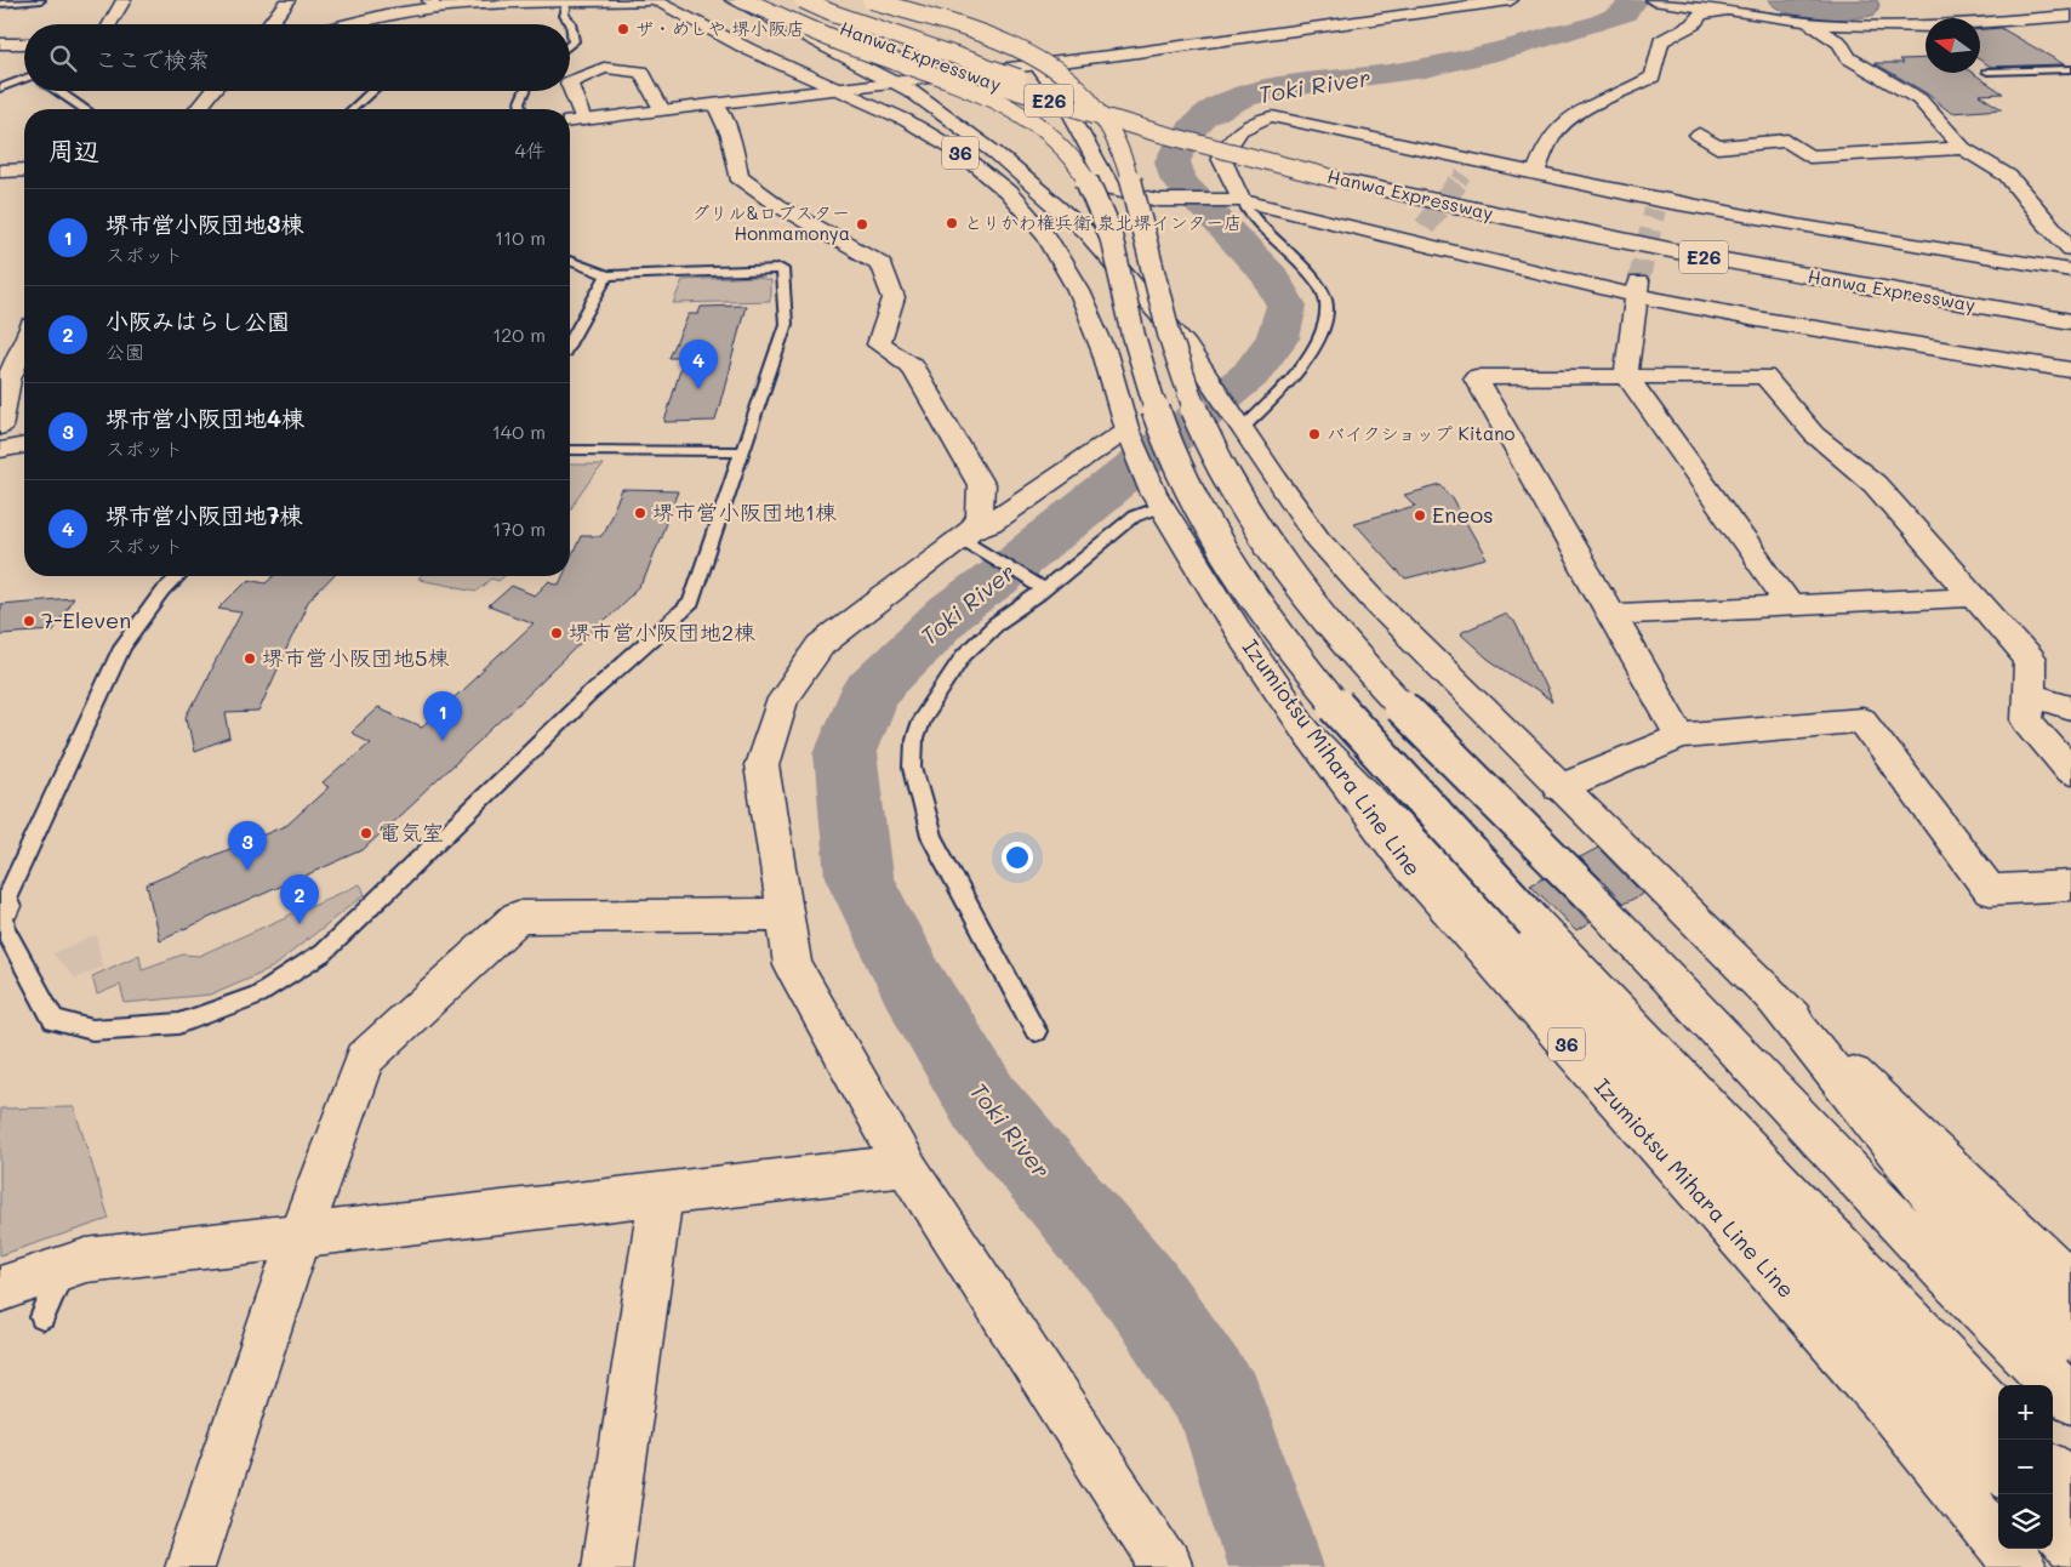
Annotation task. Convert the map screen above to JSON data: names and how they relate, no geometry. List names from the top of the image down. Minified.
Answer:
{"streets":{"main road":["Hanwa Expressway","E26","36","Izumiotsu Mihara Line Line"]},"water":["Toki River"],"places":["ザ・めしや 堺小阪店","とりかわ権兵衛 泉北堺インター店","グリル&ロブスター Honmamonya","バイクショップ Kitano","堺市営小阪団地1棟","Eneos","7-Eleven","堺市営小阪団地2棟","堺市営小阪団地5棟","電気室"],"north":"left","page":{"search":"ここで検索","heading":["周辺","4件"],"list":[{"mark":"1","name":"堺市営小阪団地3棟","note":"スポット","value":"110 m"},{"mark":"2","name":"小阪みはらし公園","note":"公園","value":"120 m"},{"mark":"3","name":"堺市営小阪団地4棟","note":"スポット","value":"140 m"},{"mark":"4","name":"堺市営小阪団地7棟","note":"スポット","value":"170 m"}],"pins":["4","1","3","2"],"map_buttons":["+","−"]}}
